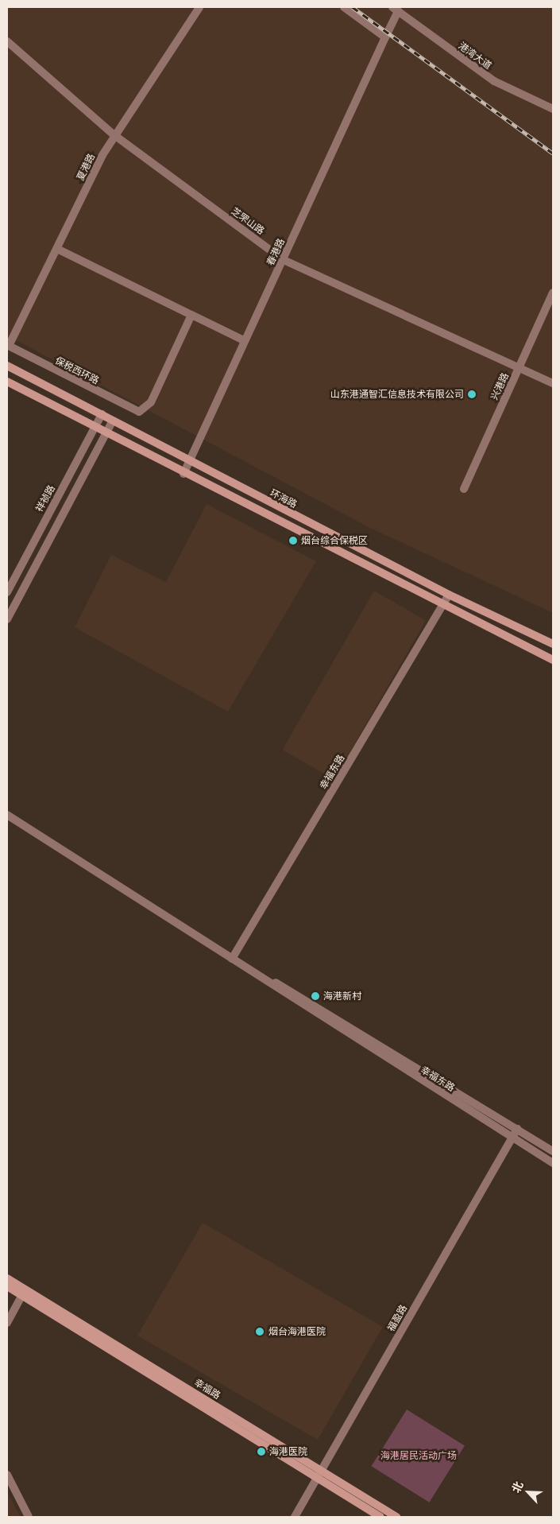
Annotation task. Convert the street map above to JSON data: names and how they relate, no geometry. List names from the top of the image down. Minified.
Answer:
{"streets":{"main road":["环海路","幸福路"],"street":["港湾大道","夏港路","芝罘山路","春港路","保税西环路","兴港路","祥祯路","幸福东路","福盈路"]},"crossings":[["港湾大道","春港路"],["夏港路","芝罘山路"],["夏港路","保税西环路"],["芝罘山路","春港路"],["芝罘山路","兴港路"],["春港路","环海路"],["祥祯路","环海路"],["环海路","幸福东路"],["幸福东路","福盈路"],["福盈路","幸福路"]],"parks":["海港居民活动广场"],"places":["山东港通智汇信息技术有限公司","烟台综合保税区","海港新村","烟台海港医院","海港医院"],"north":"top left"}
